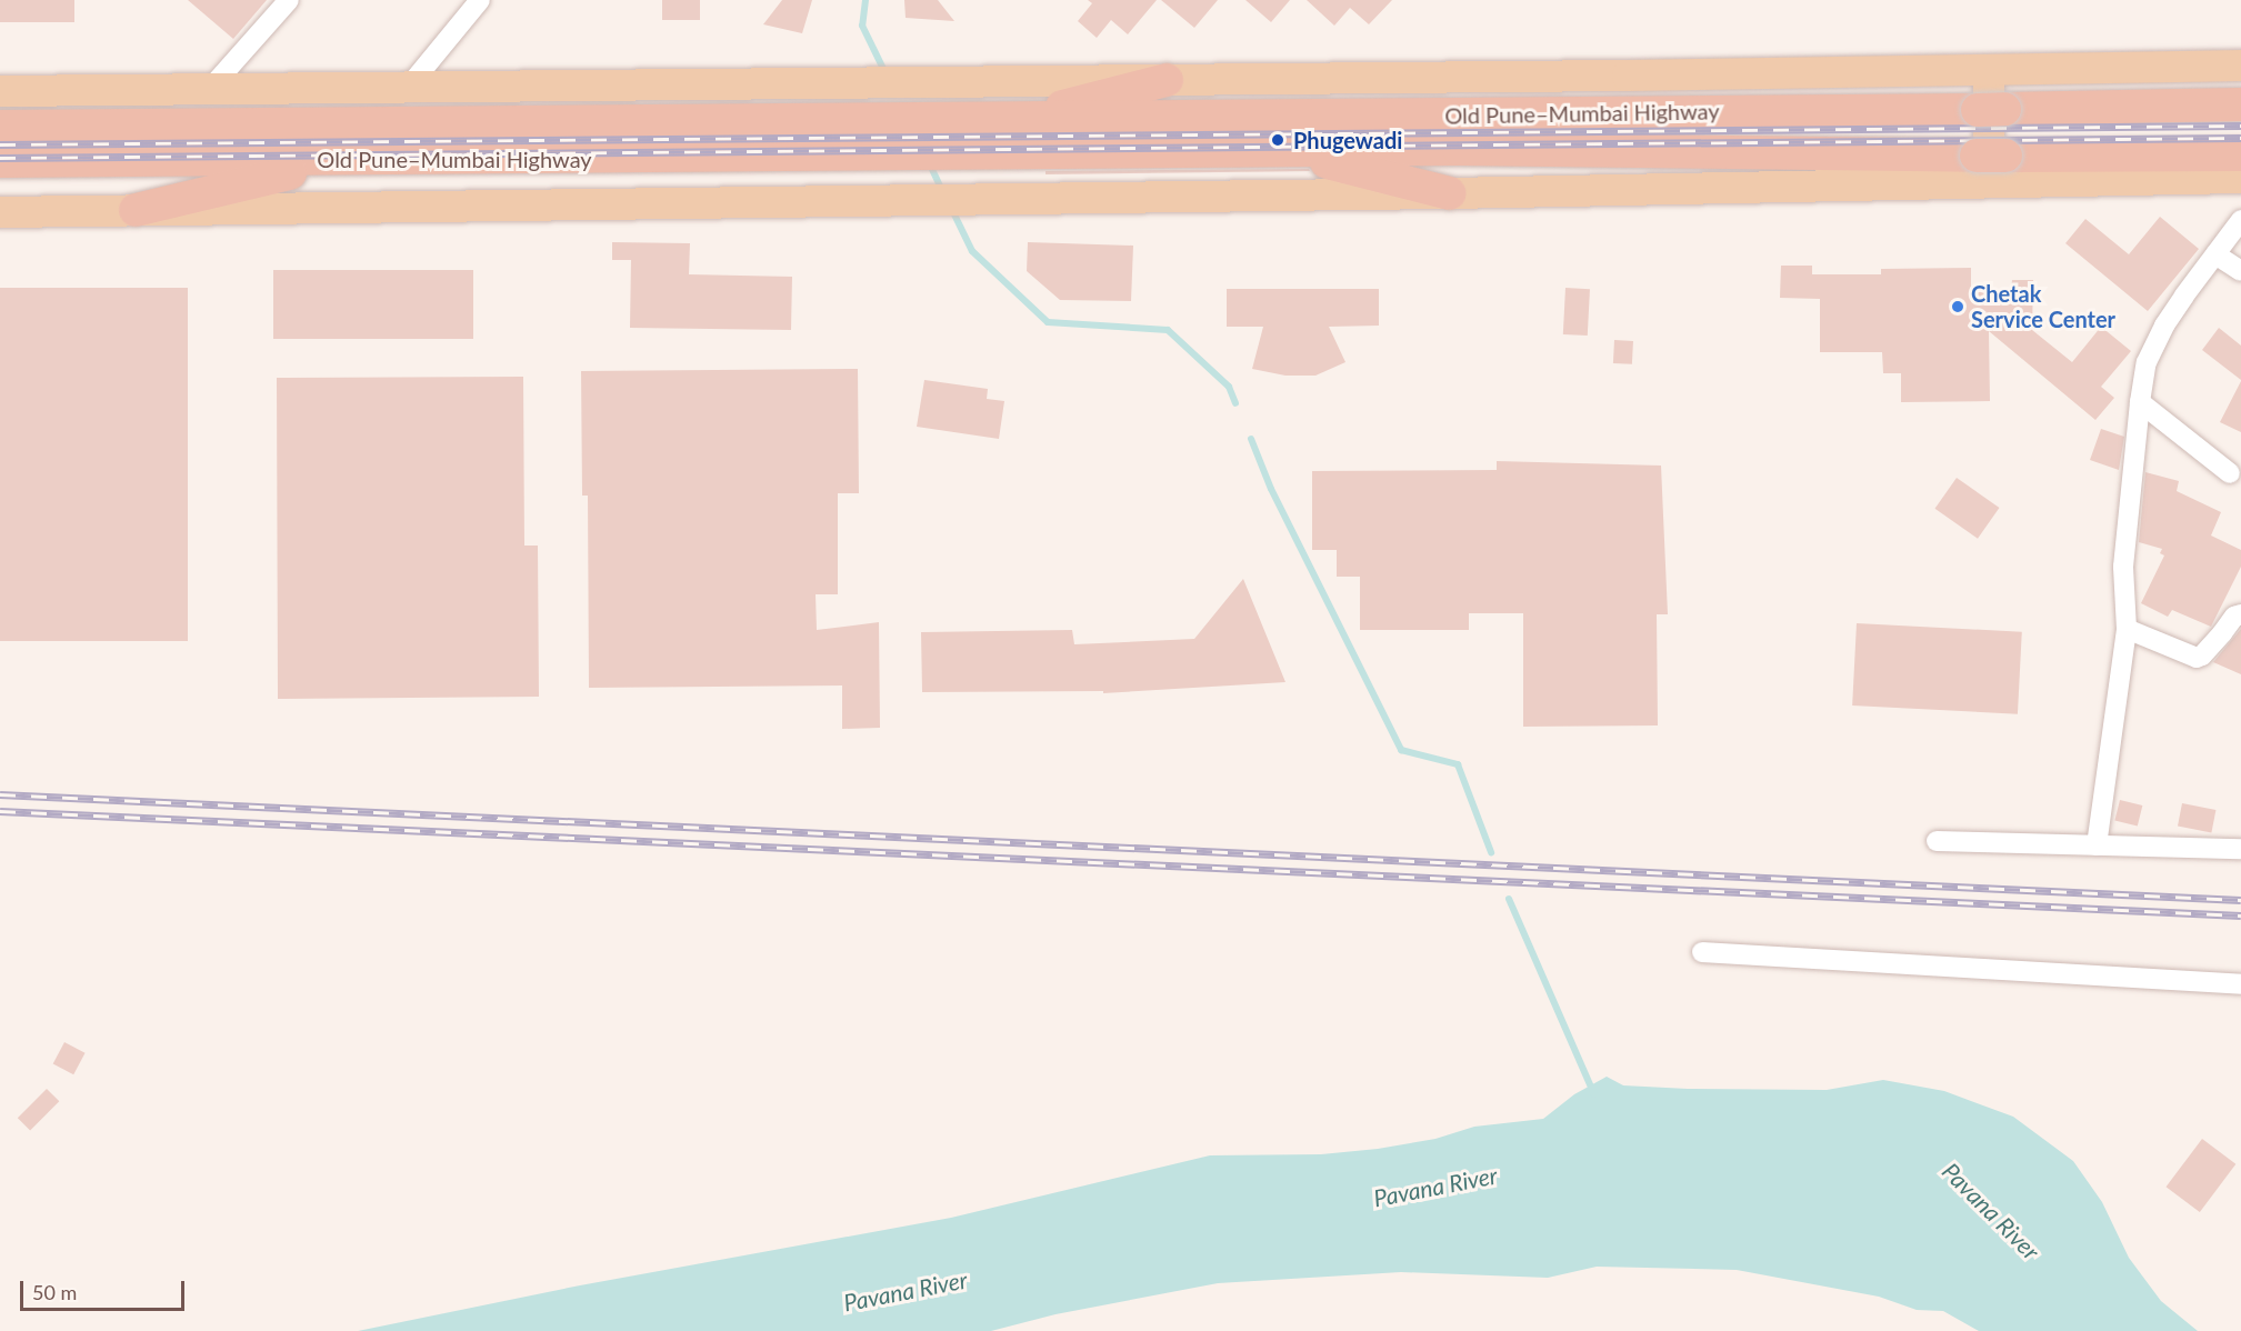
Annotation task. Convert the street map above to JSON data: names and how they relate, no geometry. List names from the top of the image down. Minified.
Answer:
{"streets":{"highway":["Old Pune–Mumbai Highway"]},"water":["Pavana River"],"places":["Phugewadi","Chetak Service Center"],"scale_bar":"50 m"}
